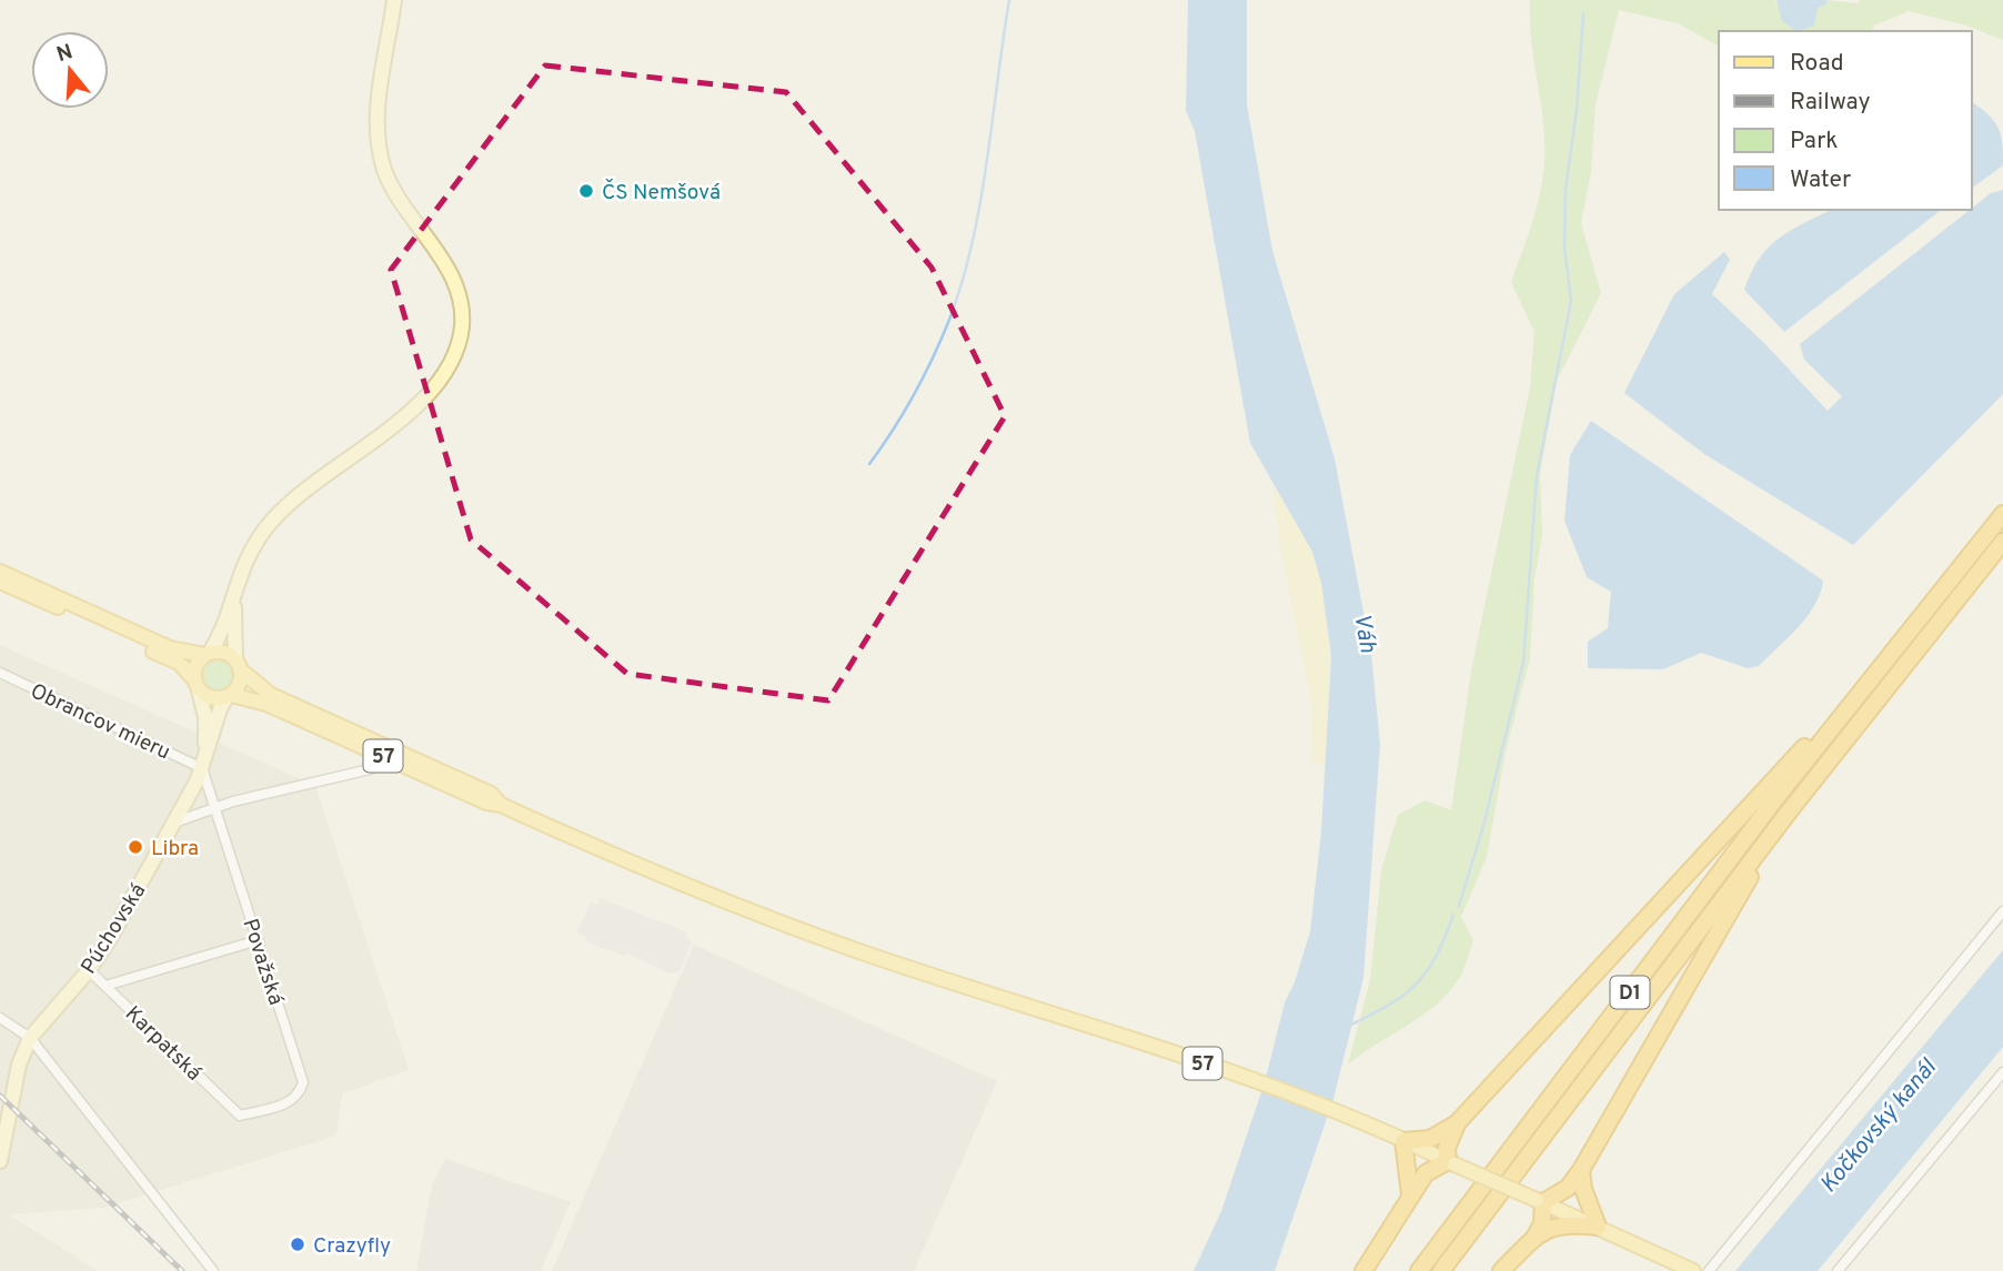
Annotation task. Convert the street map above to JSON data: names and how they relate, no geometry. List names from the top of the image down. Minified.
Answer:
{"streets":{"highway":["D1"],"main road":["57","Púchovská"],"street":["Obrancov mieru","Považská","Karpatská"]},"crossings":[["Obrancov mieru","Púchovská"],["Obrancov mieru","Považská"],["57","Púchovská"],["Púchovská","Považská"],["Púchovská","Karpatská"],["Považská","Karpatská"]],"water":["Váh","Kočkovský kanál"],"places":["ČS Nemšová","Libra","Crazyfly"],"legend":["Road","Railway","Park","Water"],"north":"top"}
